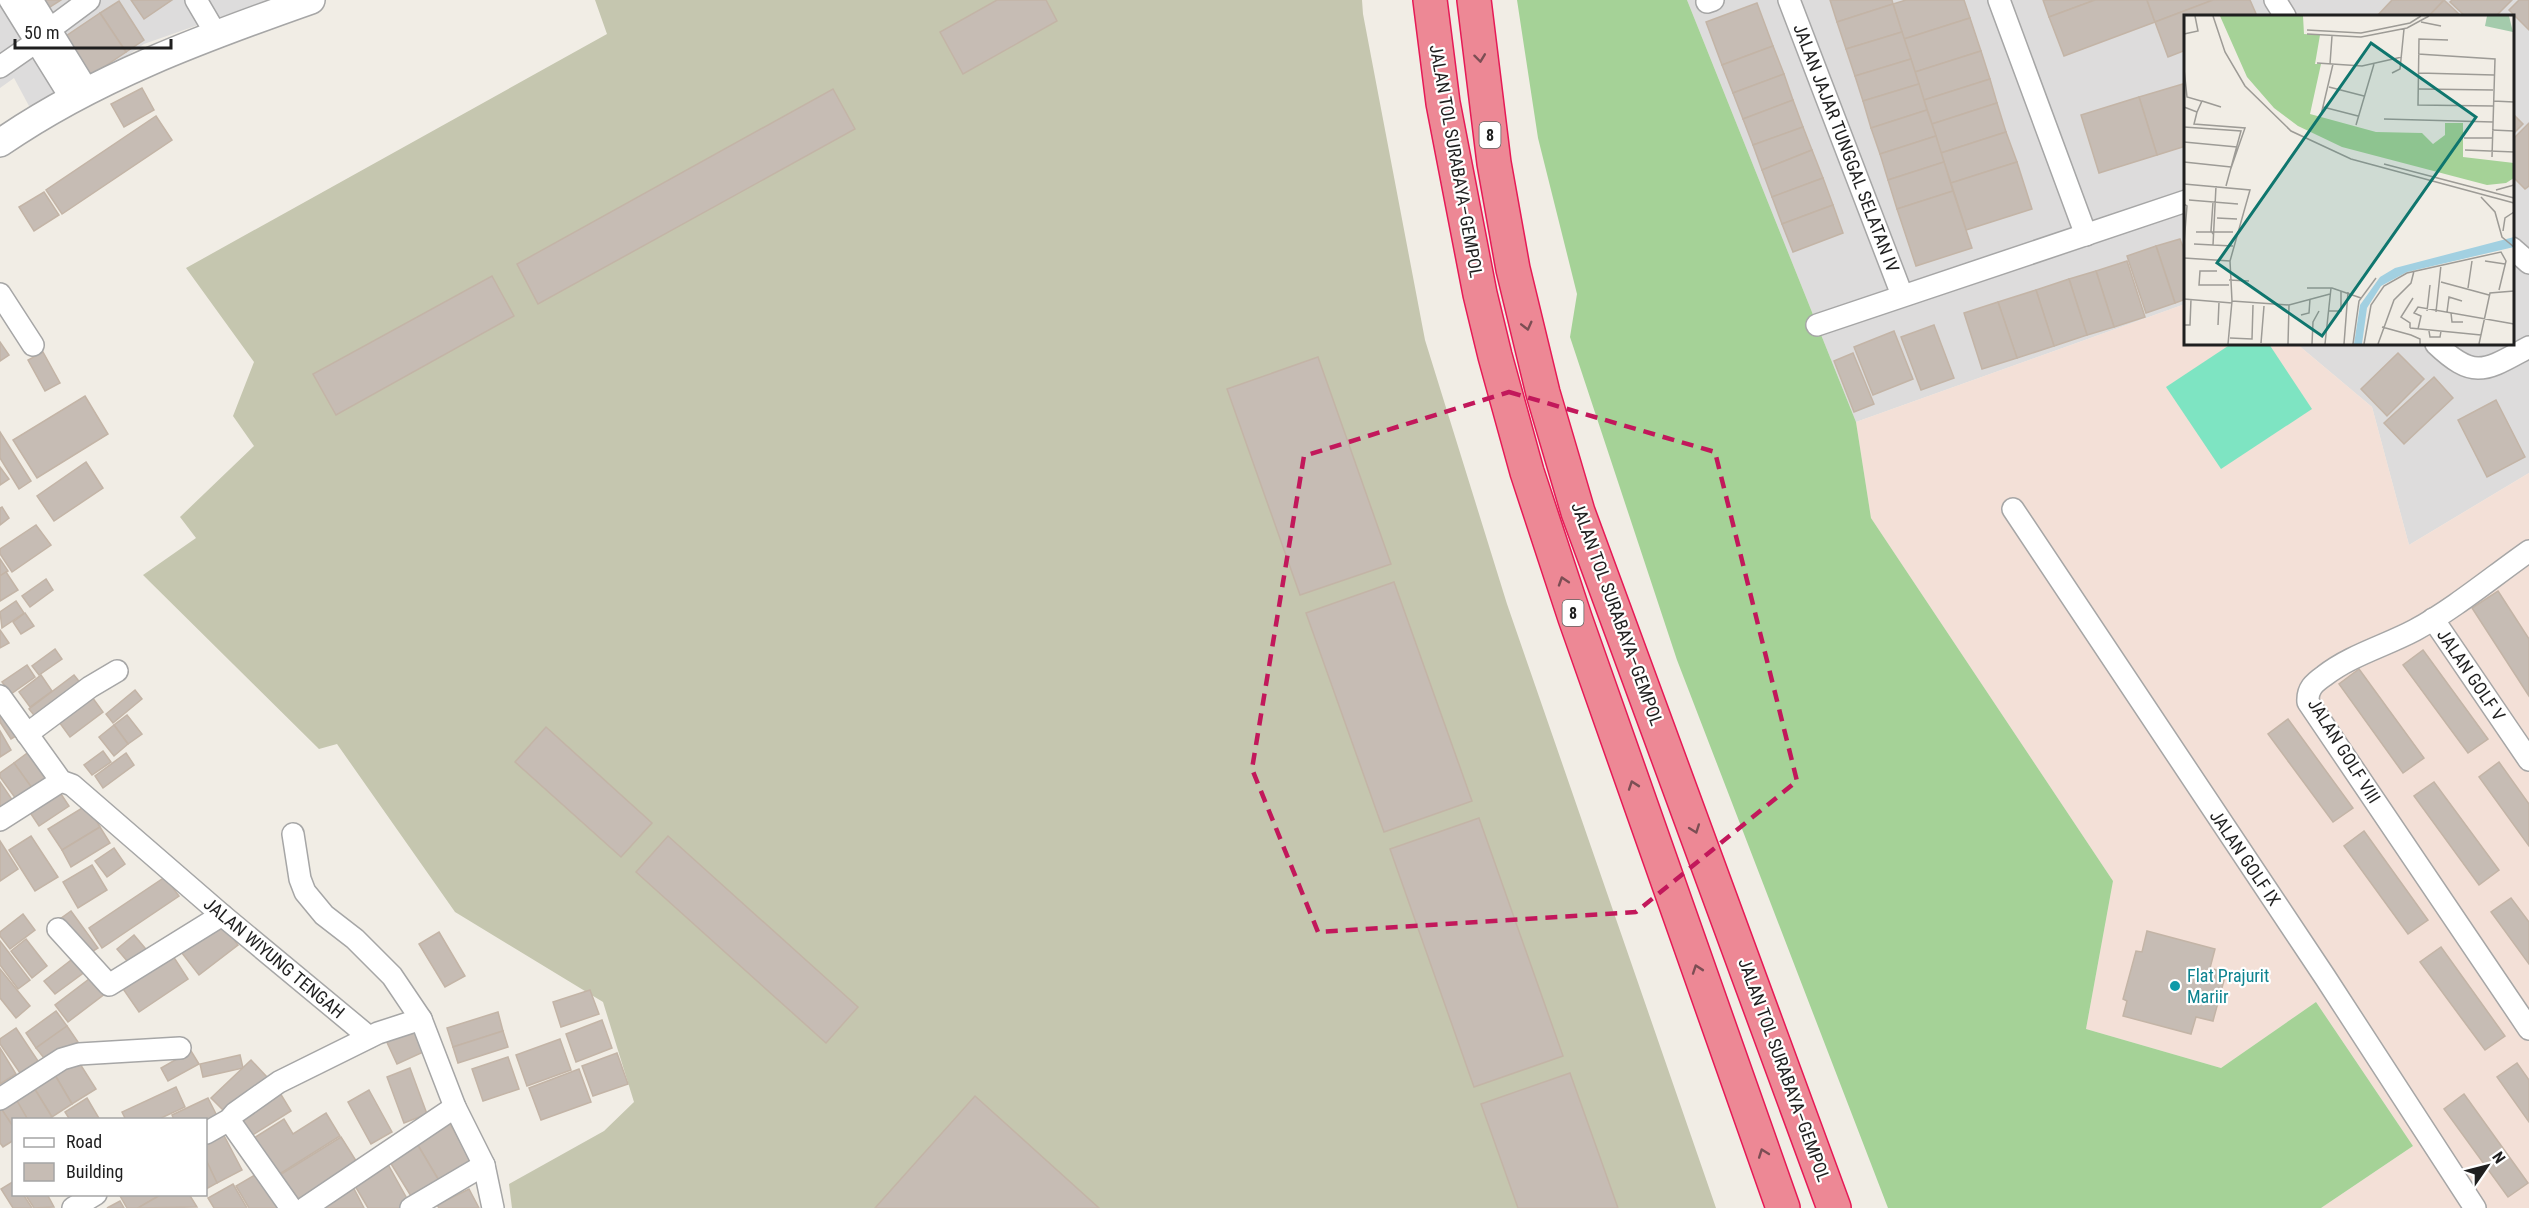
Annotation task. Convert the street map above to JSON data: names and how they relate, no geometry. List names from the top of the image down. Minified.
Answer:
{"streets":{"highway":["8","JALAN TOL SURABAYA–GEMPOL"],"street":["JALAN JAJAR TUNGGAL SELATAN IV","JALAN GOLF V","JALAN GOLF VIII","JALAN GOLF IX","JALAN WIYUNG TENGAH"]},"crossings":[["JALAN GOLF V","JALAN GOLF VIII"]],"places":["Flat Prajurit Mariir"],"legend":["Road","Building"],"scale_bar":"50 m","north":"top right"}
